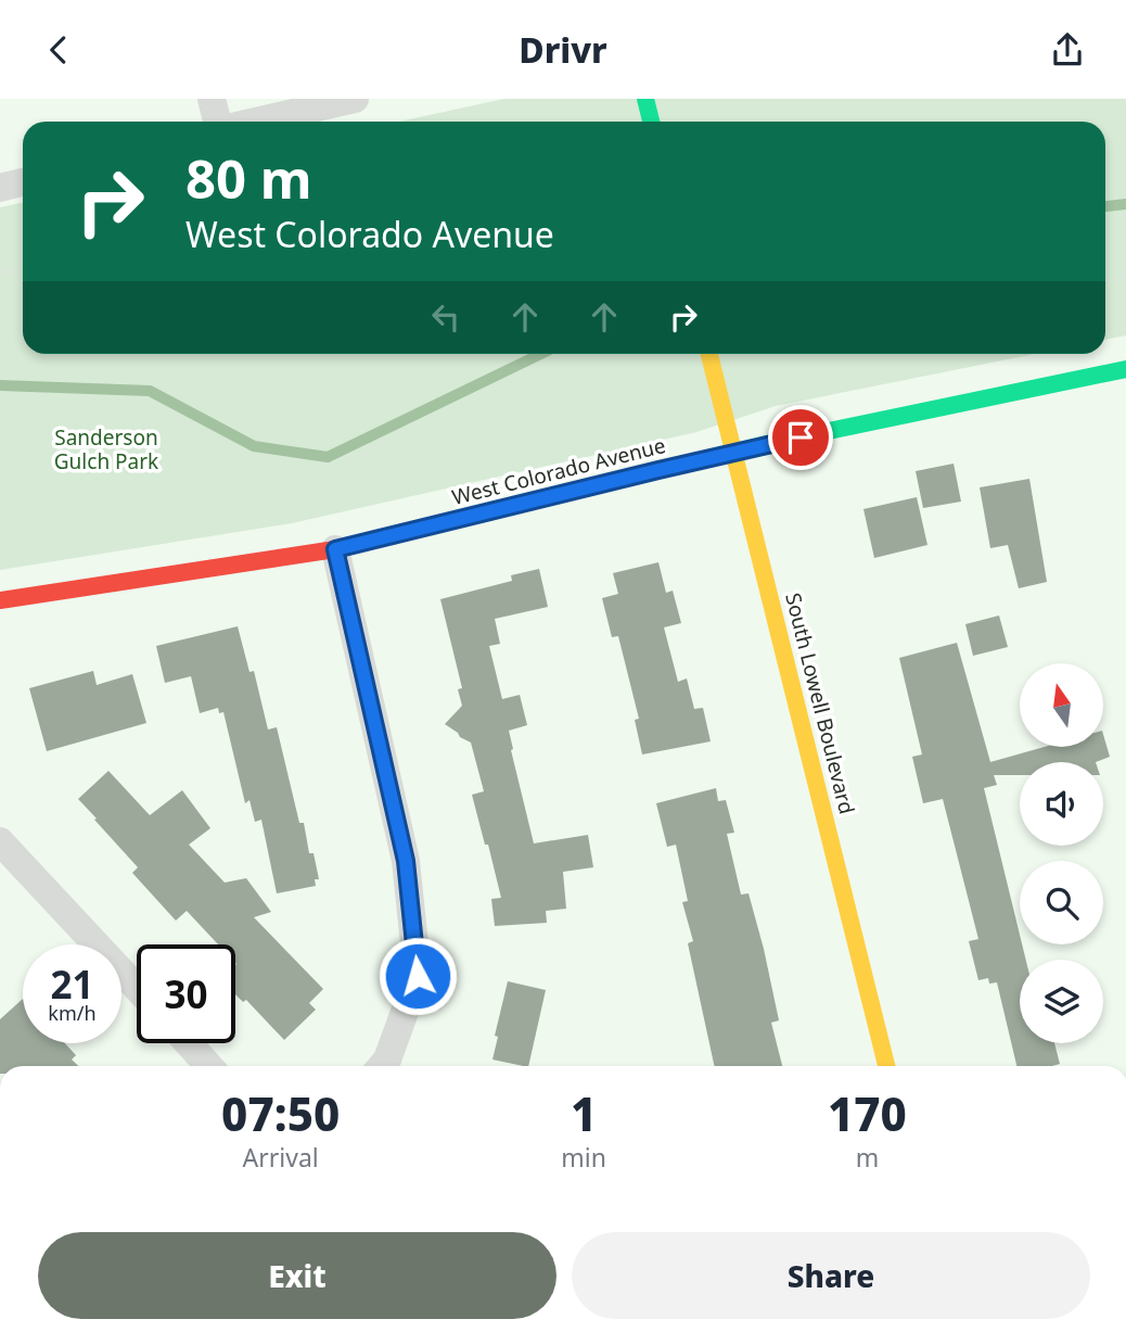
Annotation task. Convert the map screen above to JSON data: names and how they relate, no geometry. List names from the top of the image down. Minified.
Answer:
{"streets":{"street":["West Colorado Avenue","South Lowell Boulevard"]},"crossings":[["West Colorado Avenue","South Lowell Boulevard"]],"parks":["Sanderson Gulch Park"],"north":"top","page":{"header":"Drivr","turn":["80 m","West Colorado Avenue"],"speed":"21 km/h","limit":"30","eta":["07:50","Arrival","1","min","170","m"],"buttons":["Exit","Share"]}}
